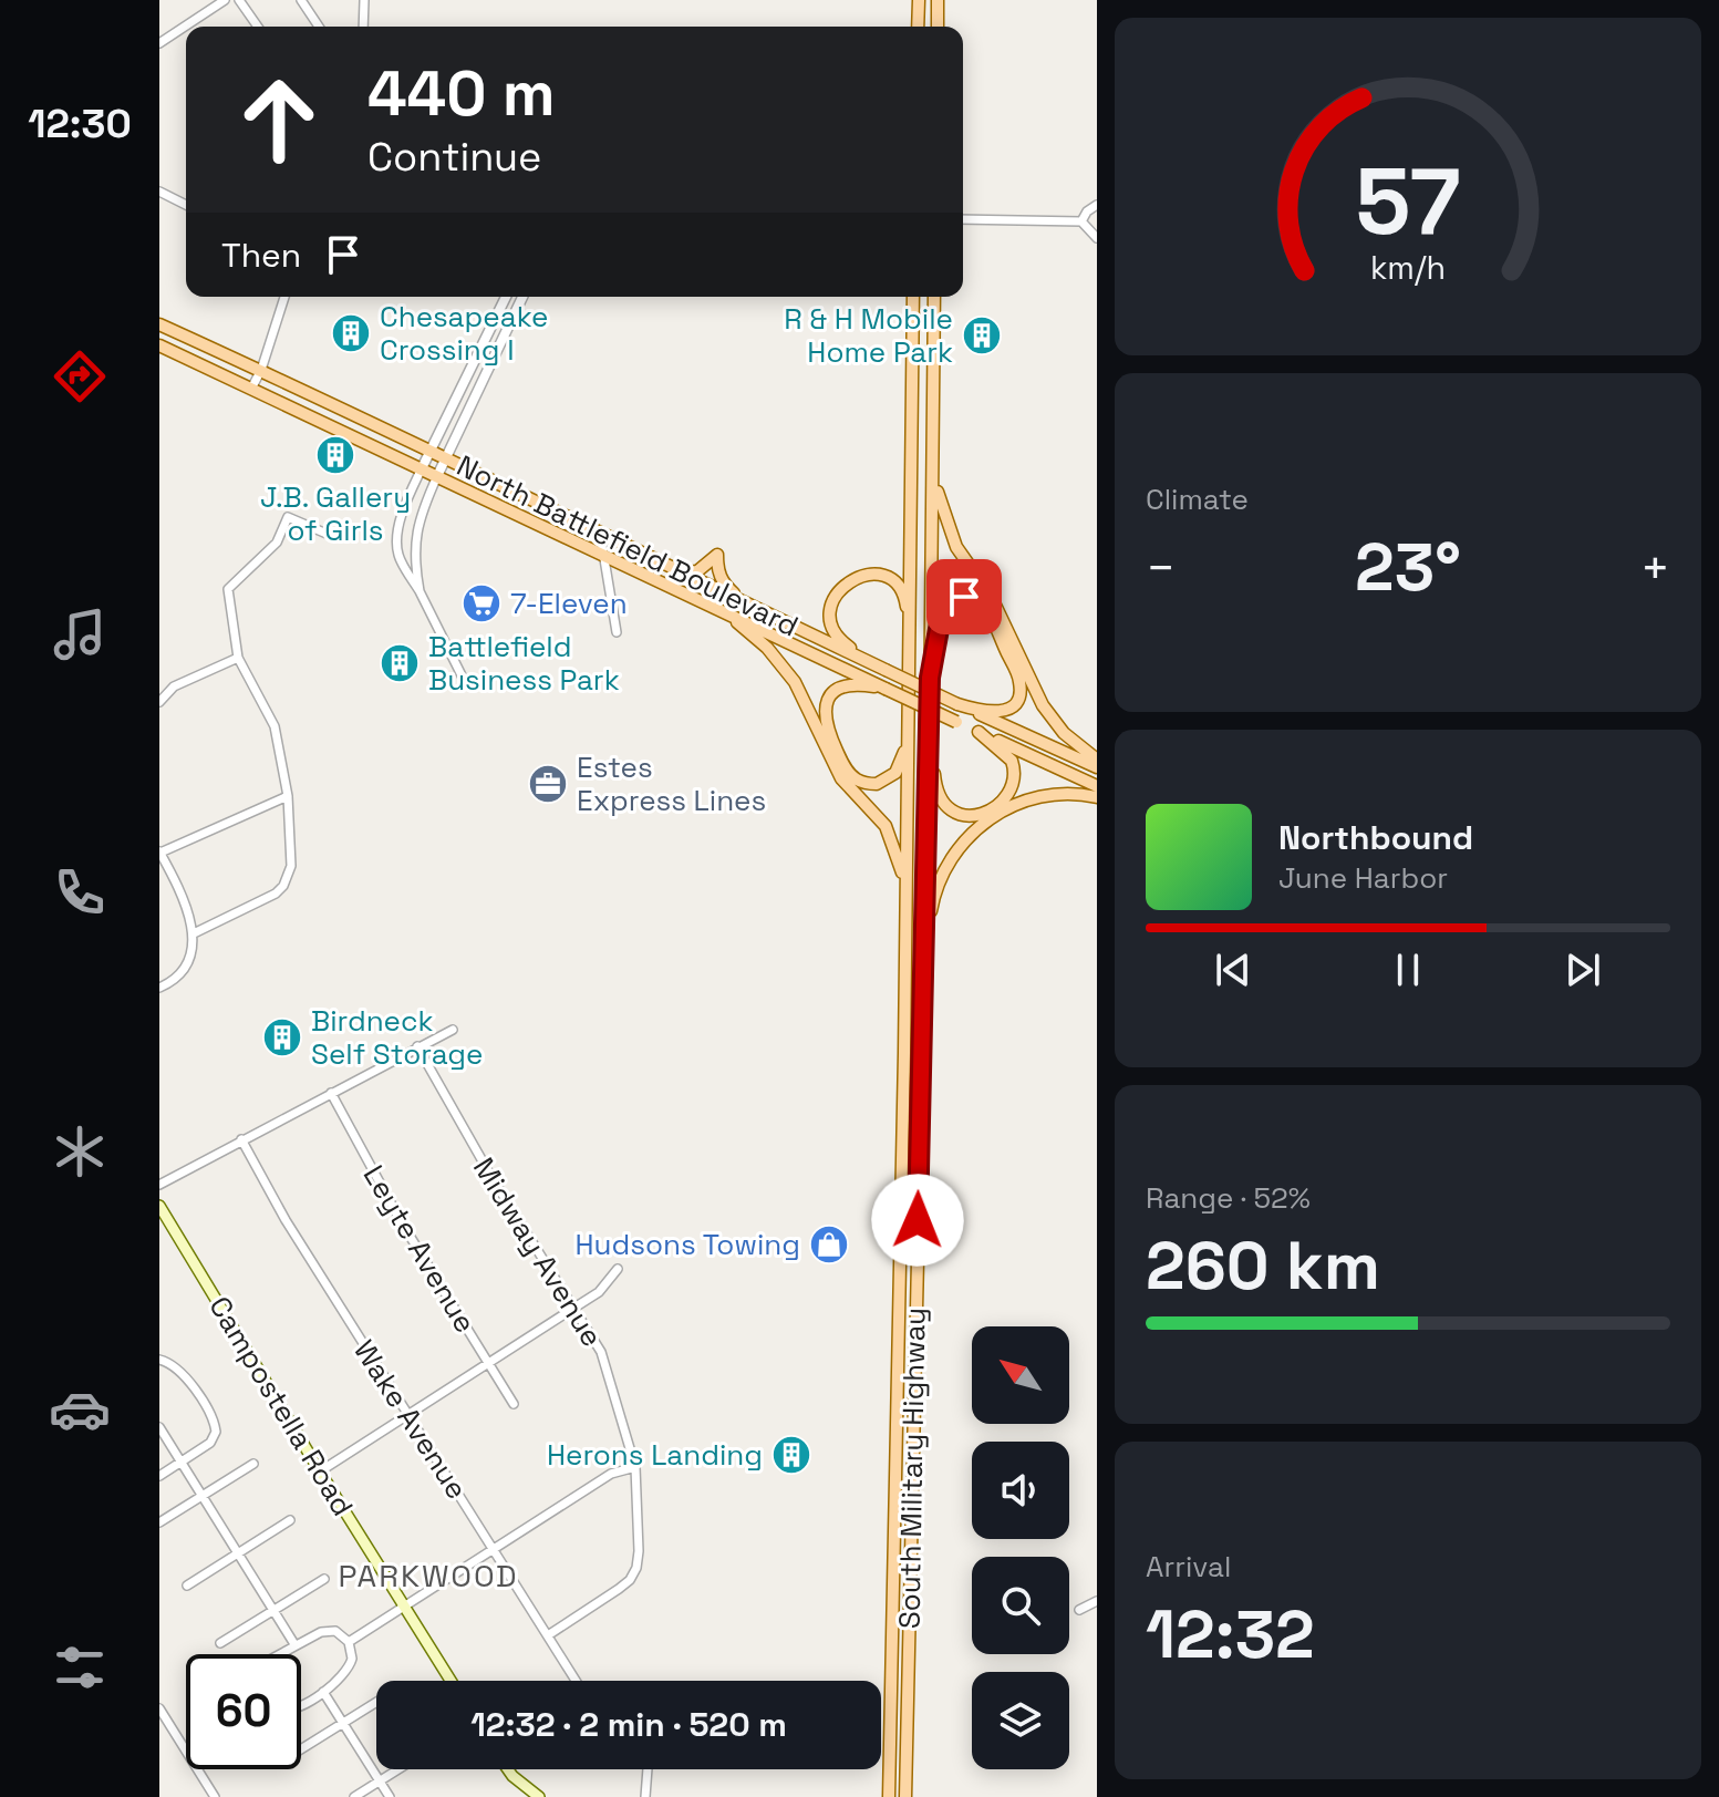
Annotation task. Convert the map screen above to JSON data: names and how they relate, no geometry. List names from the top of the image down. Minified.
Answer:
{"streets":{"main road":["North Battlefield Boulevard","Campostella Road","South Military Highway"],"street":["Leyte Avenue","Midway Avenue","Wake Avenue"]},"crossings":[["Midway Avenue","Wake Avenue"]],"districts":["PARKWOOD"],"places":{"building":["Chesapeake Crossing I","R & H Mobile Home Park","J.B. Gallery of Girls","Battlefield Business Park","Birdneck Self Storage","Herons Landing"],"supermarket":["7-Eleven"],"office":["Estes Express Lines"],"shop":["Hudsons Towing"]},"north":"top left","page":{"tabs":"12:30","turn":["440 m","Continue"],"then":"Then","tile":["Climate",["Range · 52%","260 km"],["Arrival","12:32"]],"heat":["−","23°","+"],"song":["Northbound","June Harbor"],"limit":"60","trip":"12:32 · 2 min · 520 m","gauge":["57","km/h"]}}
